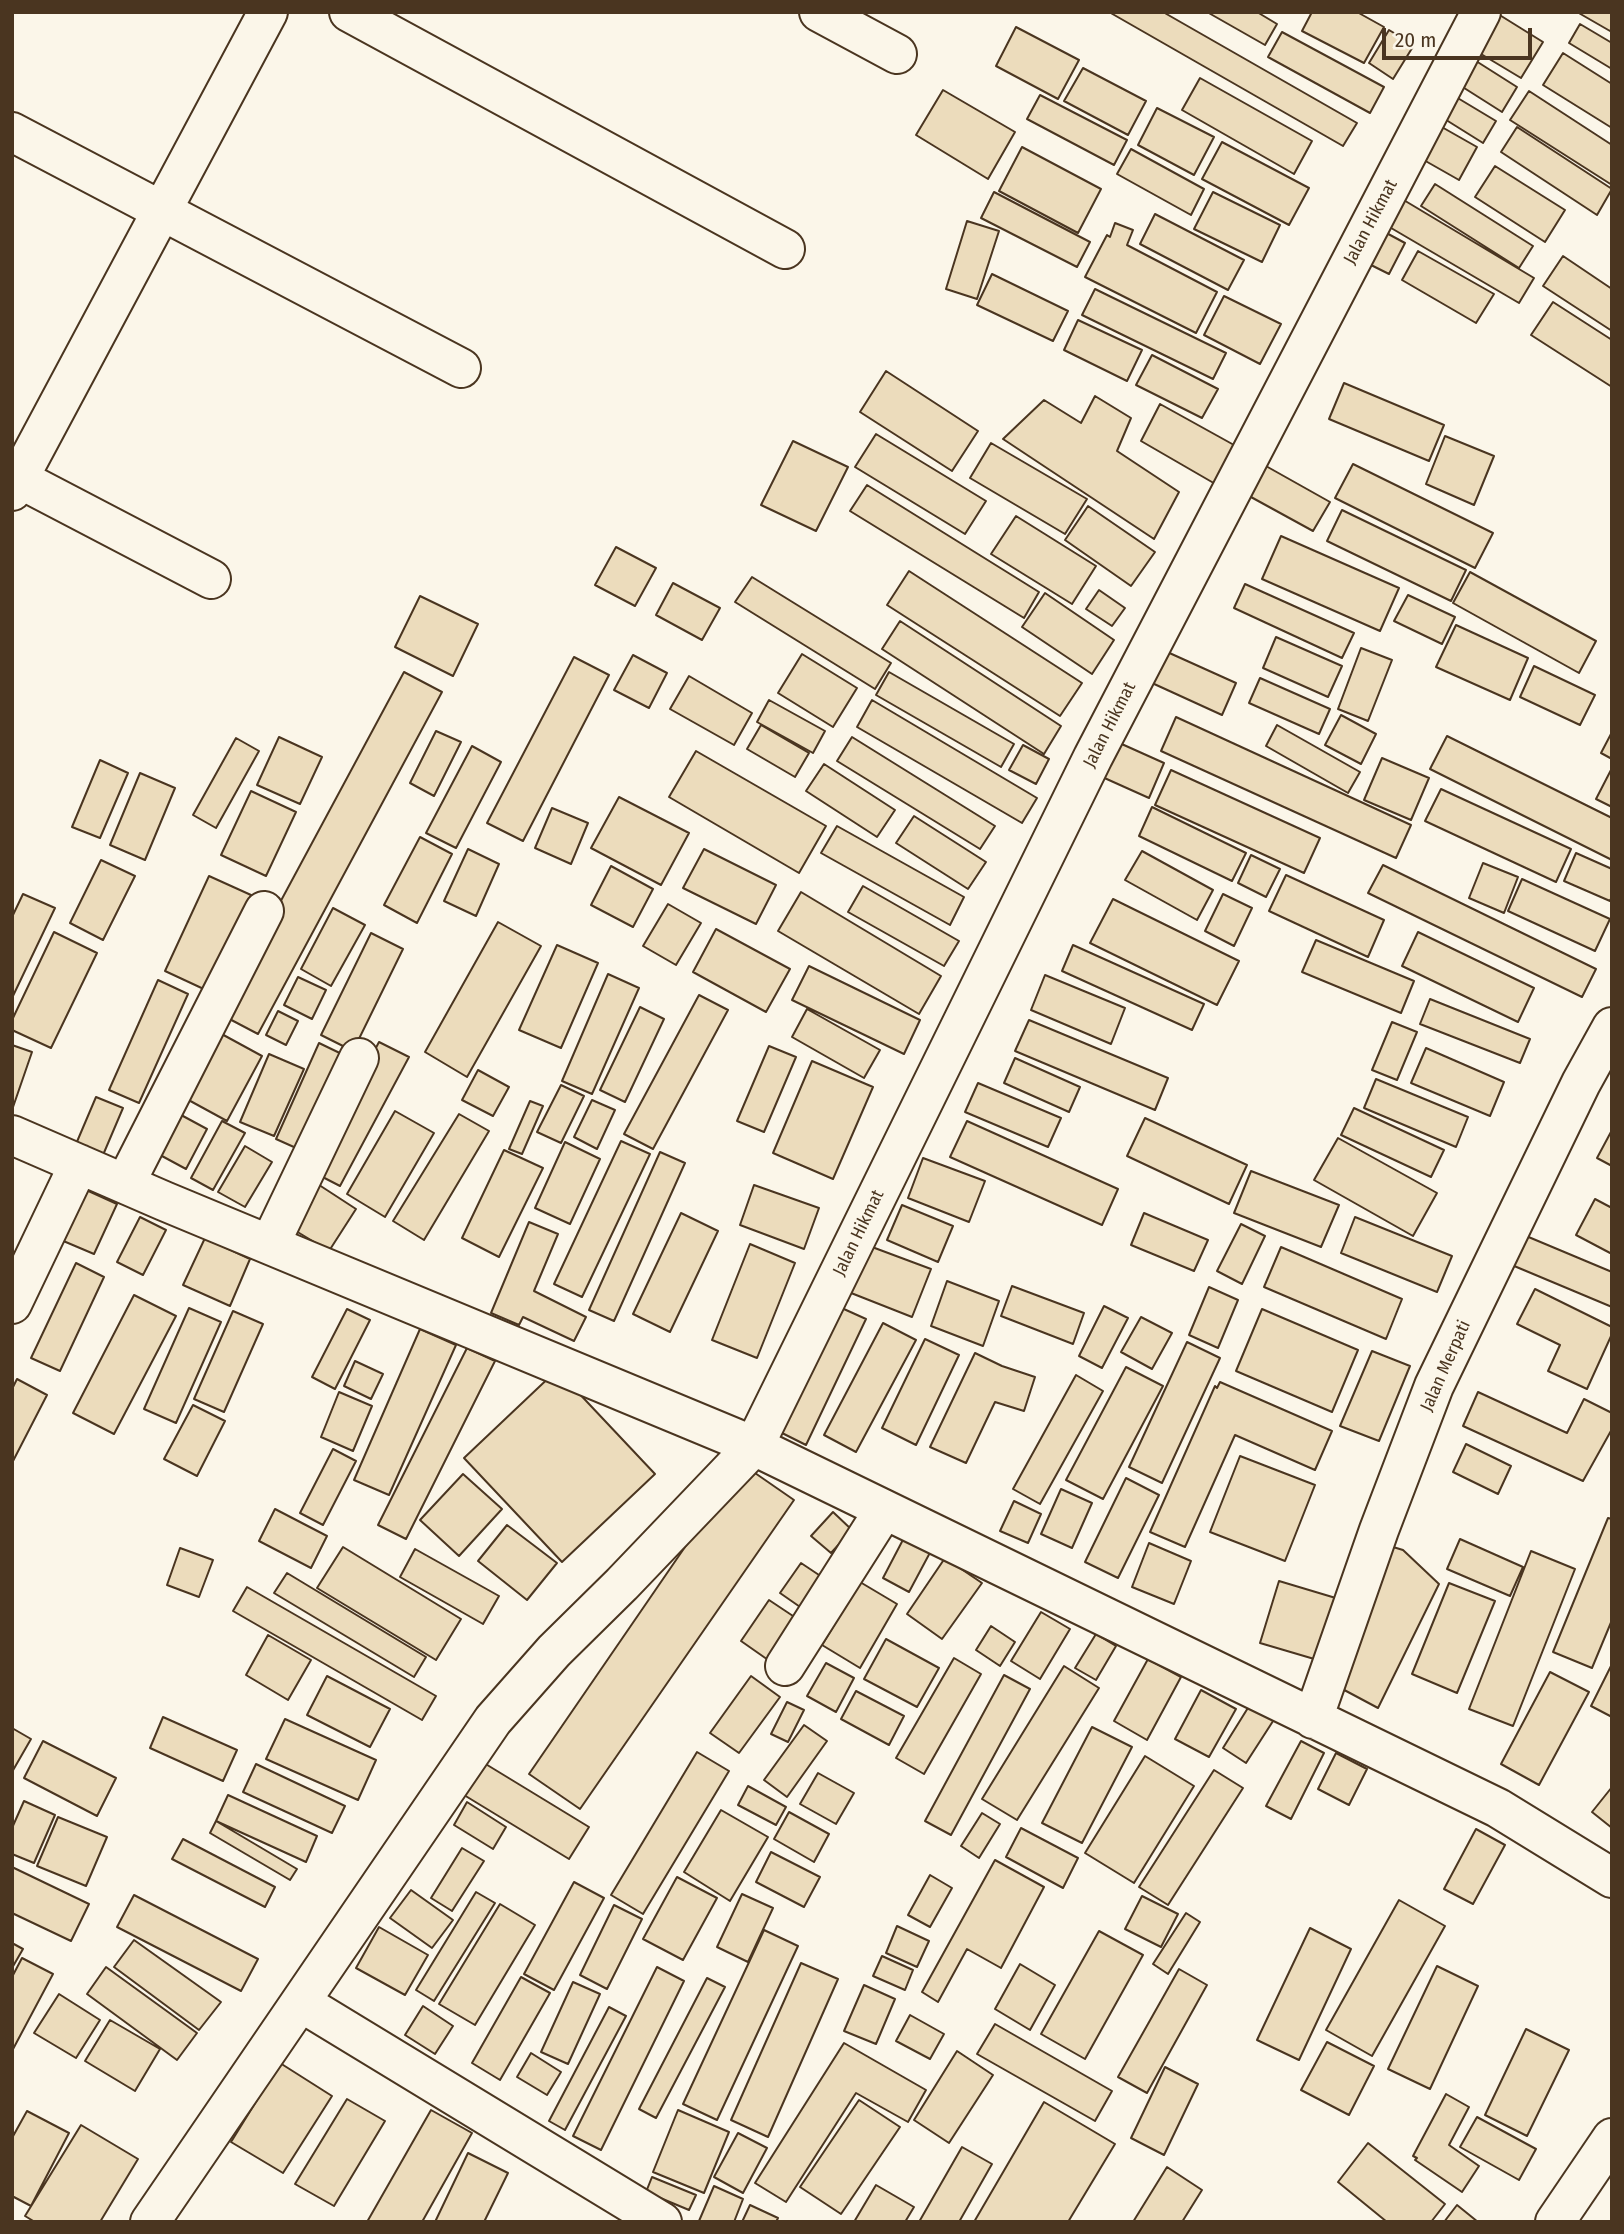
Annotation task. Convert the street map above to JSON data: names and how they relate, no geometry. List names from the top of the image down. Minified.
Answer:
{"streets":{"street":["Jalan Hikmat","Jalan Merpati"]},"scale_bar":"20 m"}
